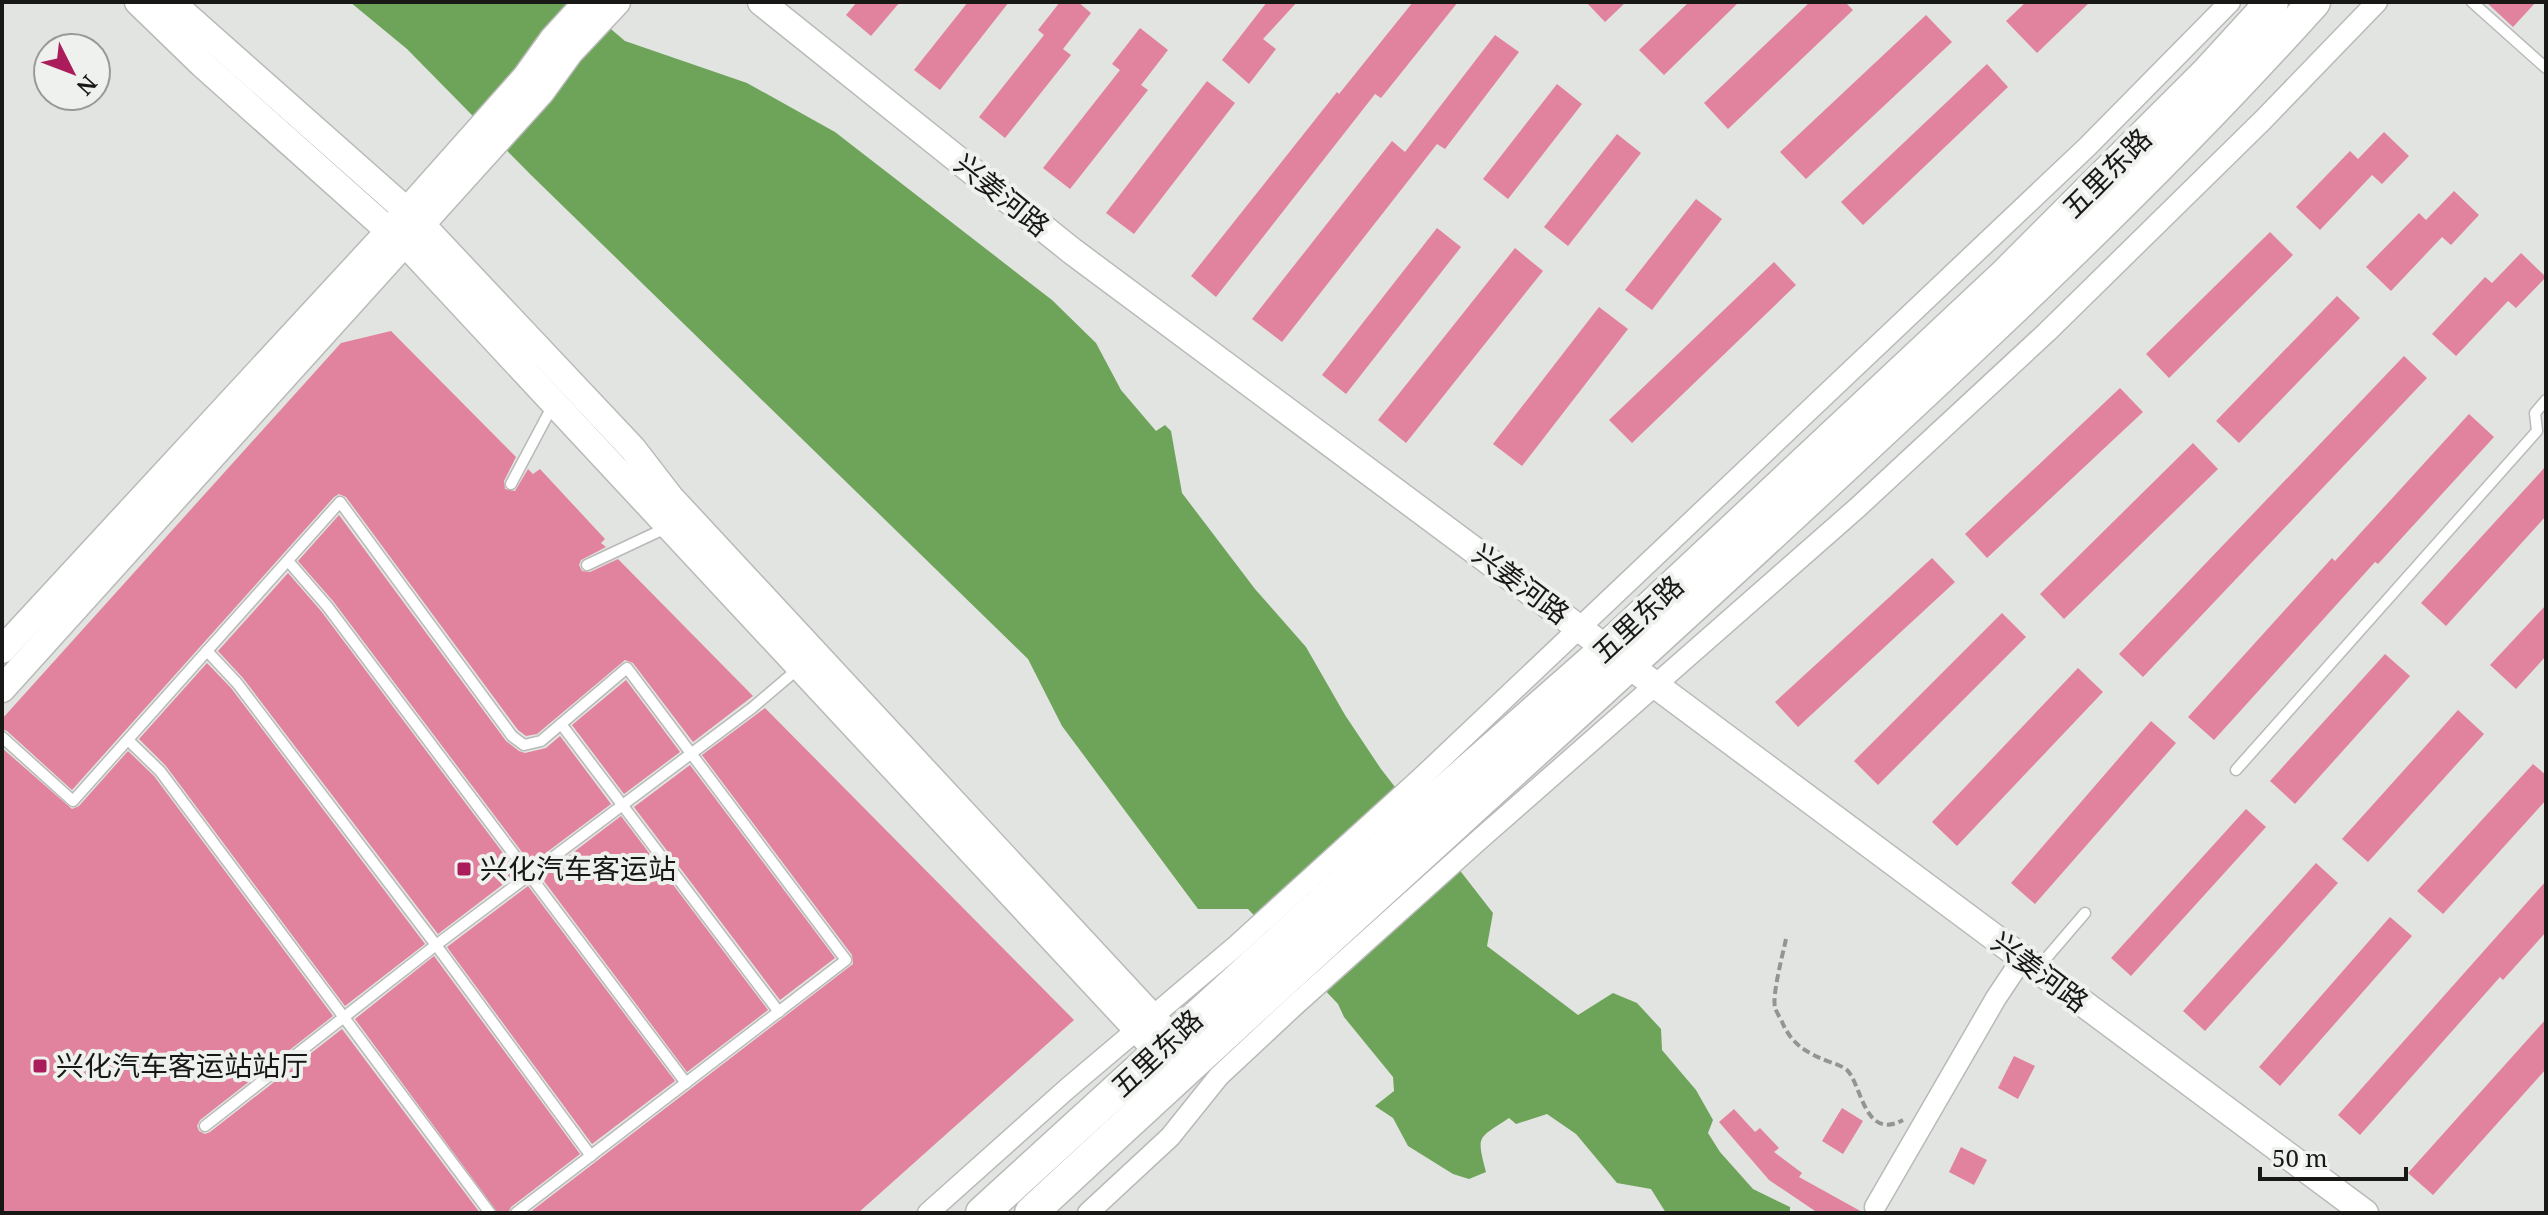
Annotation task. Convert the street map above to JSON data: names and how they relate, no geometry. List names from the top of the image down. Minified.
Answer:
{"streets":{"main road":["五里东路"],"street":["兴姜河路"]},"crossings":[["五里东路","兴姜河路"]],"places":{"transit":["兴化汽车客运站","兴化汽车客运站站厅"]},"scale_bar":"50 m","north":"bottom right"}
